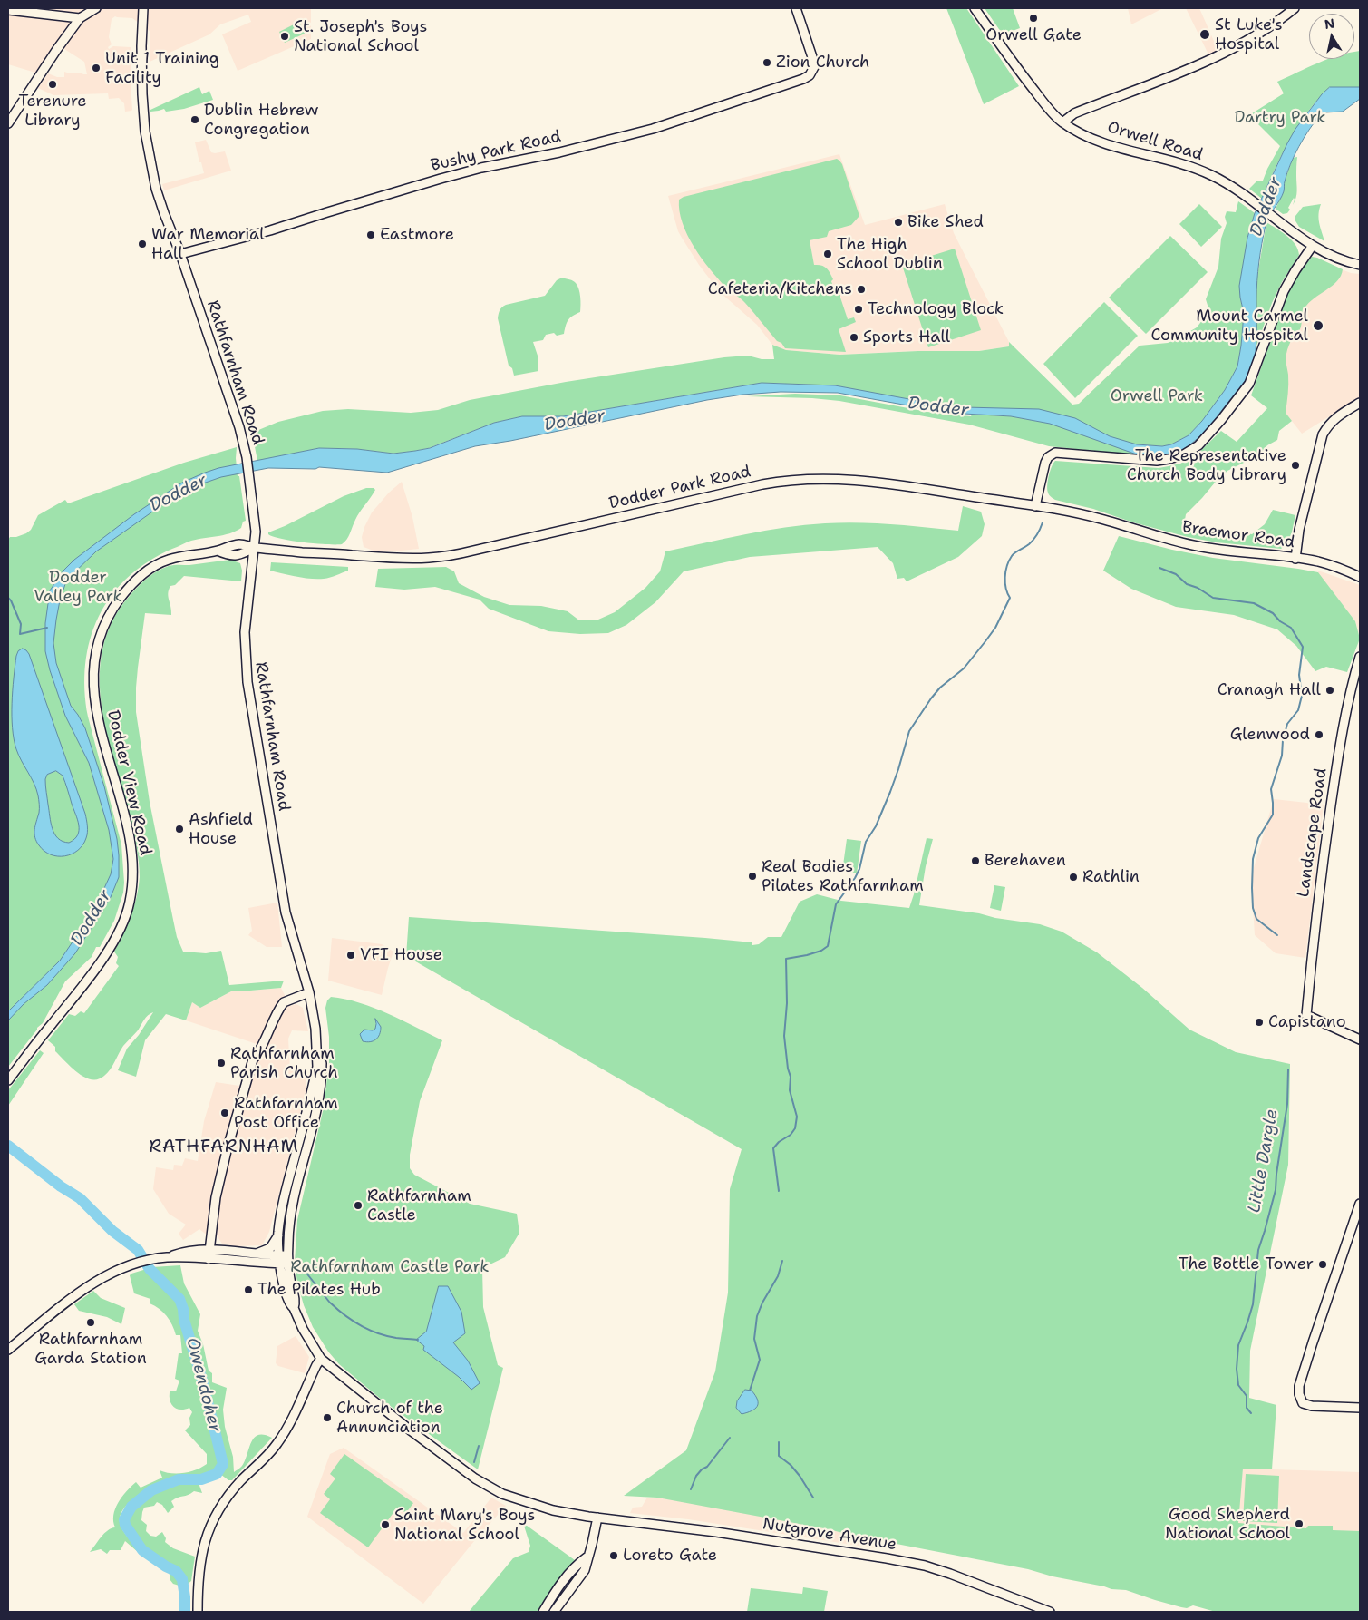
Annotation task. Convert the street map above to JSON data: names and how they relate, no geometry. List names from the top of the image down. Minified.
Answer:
{"streets":{"main road":["Orwell Road","Bushy Park Road","Rathfarnham Road","Dodder Park Road","Braemor Road","Dodder View Road","Landscape Road","Nutgrove Avenue"]},"crossings":[["Bushy Park Road","Rathfarnham Road"],["Rathfarnham Road","Dodder Park Road"],["Rathfarnham Road","Dodder View Road"],["Rathfarnham Road","Nutgrove Avenue"],["Dodder Park Road","Braemor Road"],["Dodder Park Road","Dodder View Road"]],"districts":["RATHFARNHAM"],"water":["Dodder","Little Dargle","Owendoher"],"parks":["Dartry Park","Orwell Park","Dodder Valley Park","Rathfarnham Castle Park"],"places":["Orwell Gate","St Luke's Hospital","St. Joseph's Boys National School","Zion Church","Unit 1 Training Facility","Terenure Library","Dublin Hebrew Congregation","Bike Shed","Eastmore","War Memorial Hall","The High School Dublin","Cafeteria/Kitchens","Technology Block","Mount Carmel Community Hospital","Sports Hall","The Representative Church Body Library","Cranagh Hall","Glenwood","Ashfield House","Berehaven","Real Bodies Pilates Rathfarnham","Rathlin","VFI House","Capistano","Rathfarnham Parish Church","Rathfarnham Post Office","Rathfarnham Castle","The Bottle Tower","The Pilates Hub","Rathfarnham Garda Station","Church of the Annunciation","Good Shepherd National School","Saint Mary's Boys National School","Loreto Gate"],"north":"top"}
